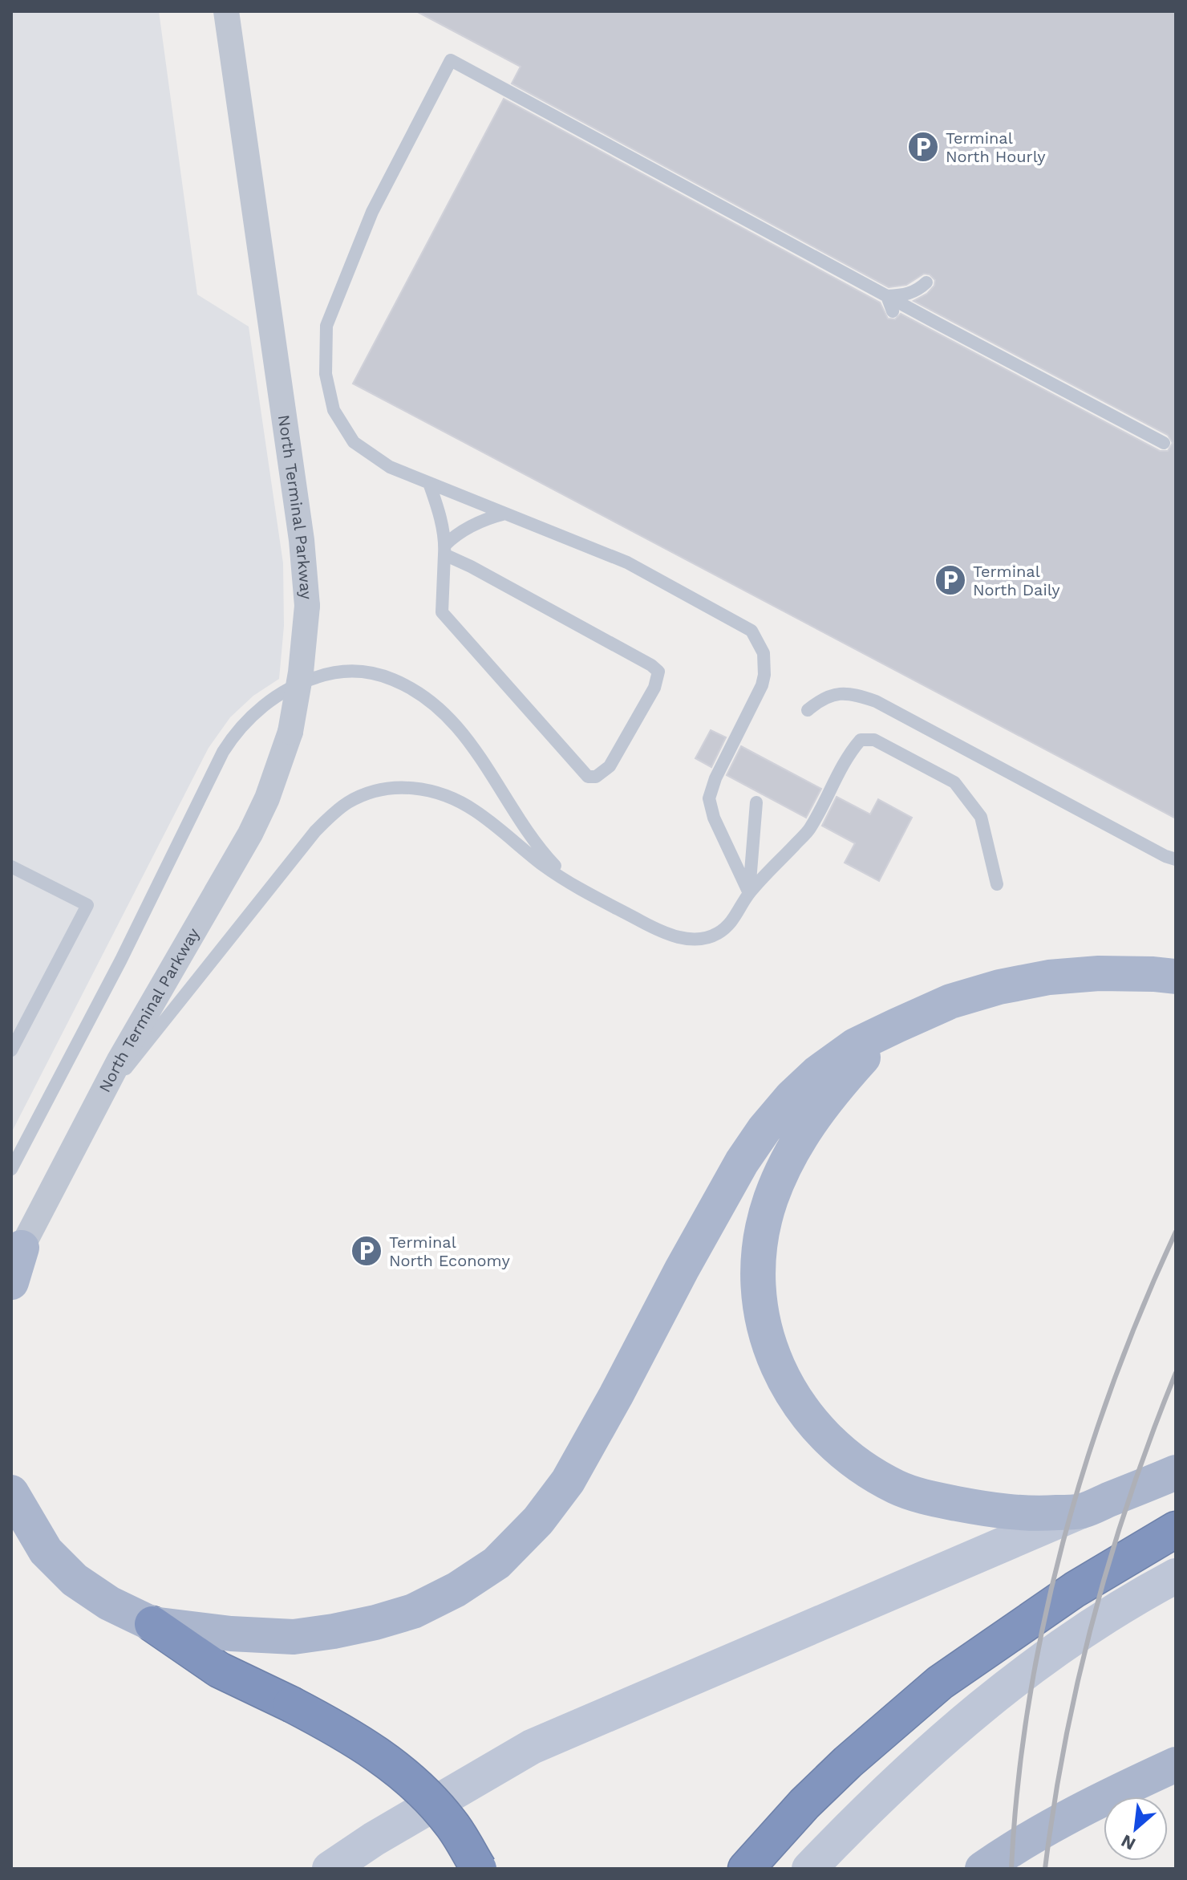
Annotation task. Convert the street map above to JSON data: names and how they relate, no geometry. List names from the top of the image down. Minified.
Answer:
{"streets":{"street":["North Terminal Parkway"]},"places":{"parking":["Terminal North Hourly","Terminal North Daily","Terminal North Economy"]},"north":"bottom left"}
